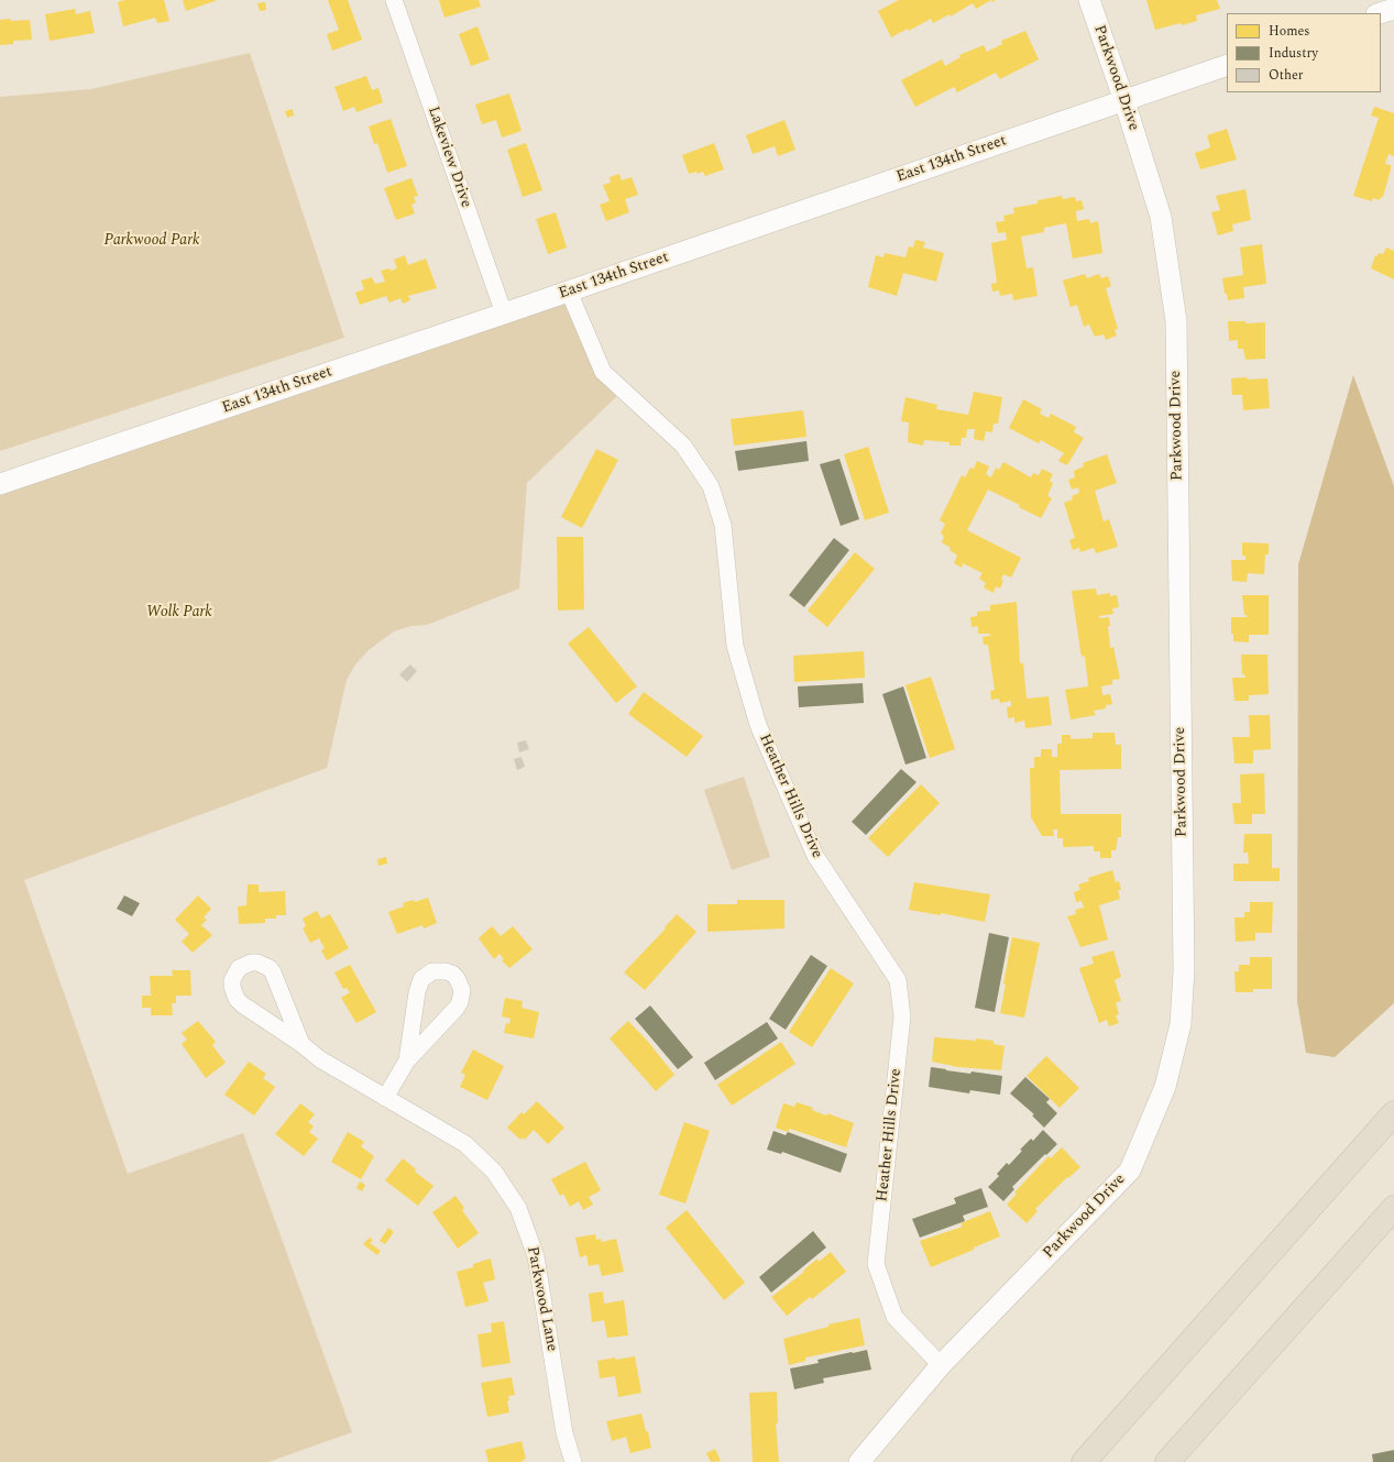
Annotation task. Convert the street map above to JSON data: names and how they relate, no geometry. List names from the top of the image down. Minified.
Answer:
{"streets":{"street":["Parkwood Drive","Lakeview Drive","East 134th Street","Heather Hills Drive","Parkwood Lane"]},"crossings":[["Parkwood Drive","East 134th Street"],["Parkwood Drive","Heather Hills Drive"],["Lakeview Drive","East 134th Street"],["East 134th Street","Heather Hills Drive"]],"parks":["Parkwood Park","Wolk Park"],"legend":["Homes","Industry","Other"]}
